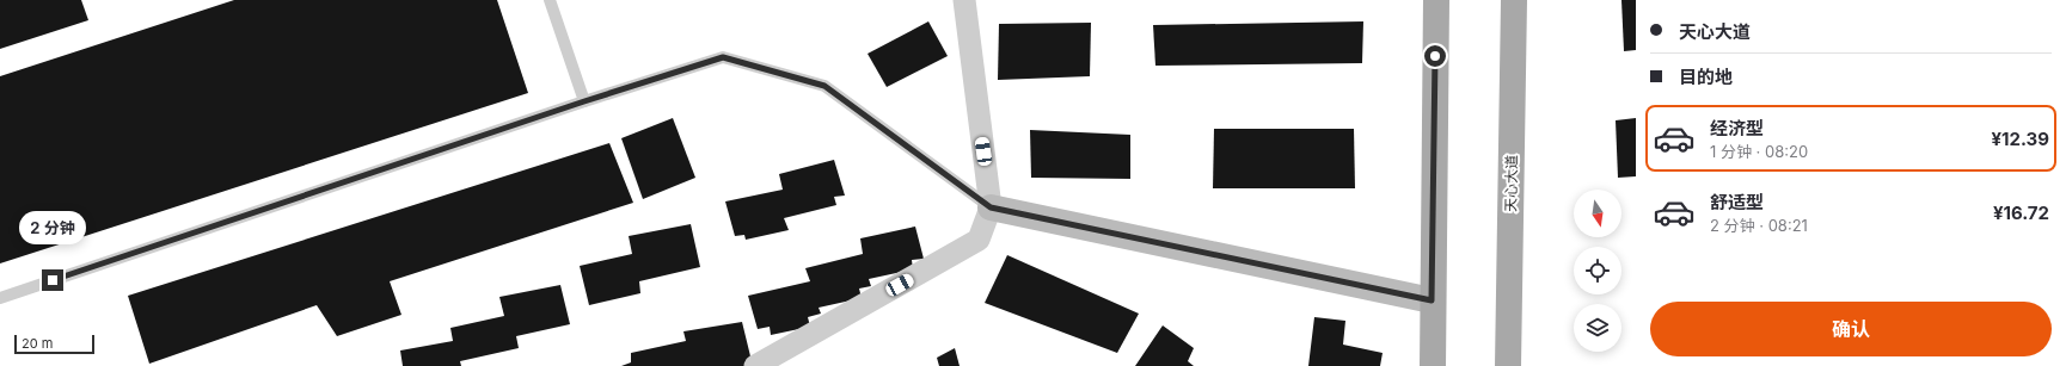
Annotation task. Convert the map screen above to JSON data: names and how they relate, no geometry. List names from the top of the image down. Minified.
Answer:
{"streets":{"main road":["天心大道"]},"scale_bar":"20 m","north":"bottom","page":{"banner":["天心大道","目的地"],"list":[{"name":"经济型","note":"1 分钟 · 08:20","value":"¥12.39"},{"name":"舒适型","note":"2 分钟 · 08:21","value":"¥16.72"}],"bubble":"2 分钟","buttons":"确认","scale":"20 m"}}
